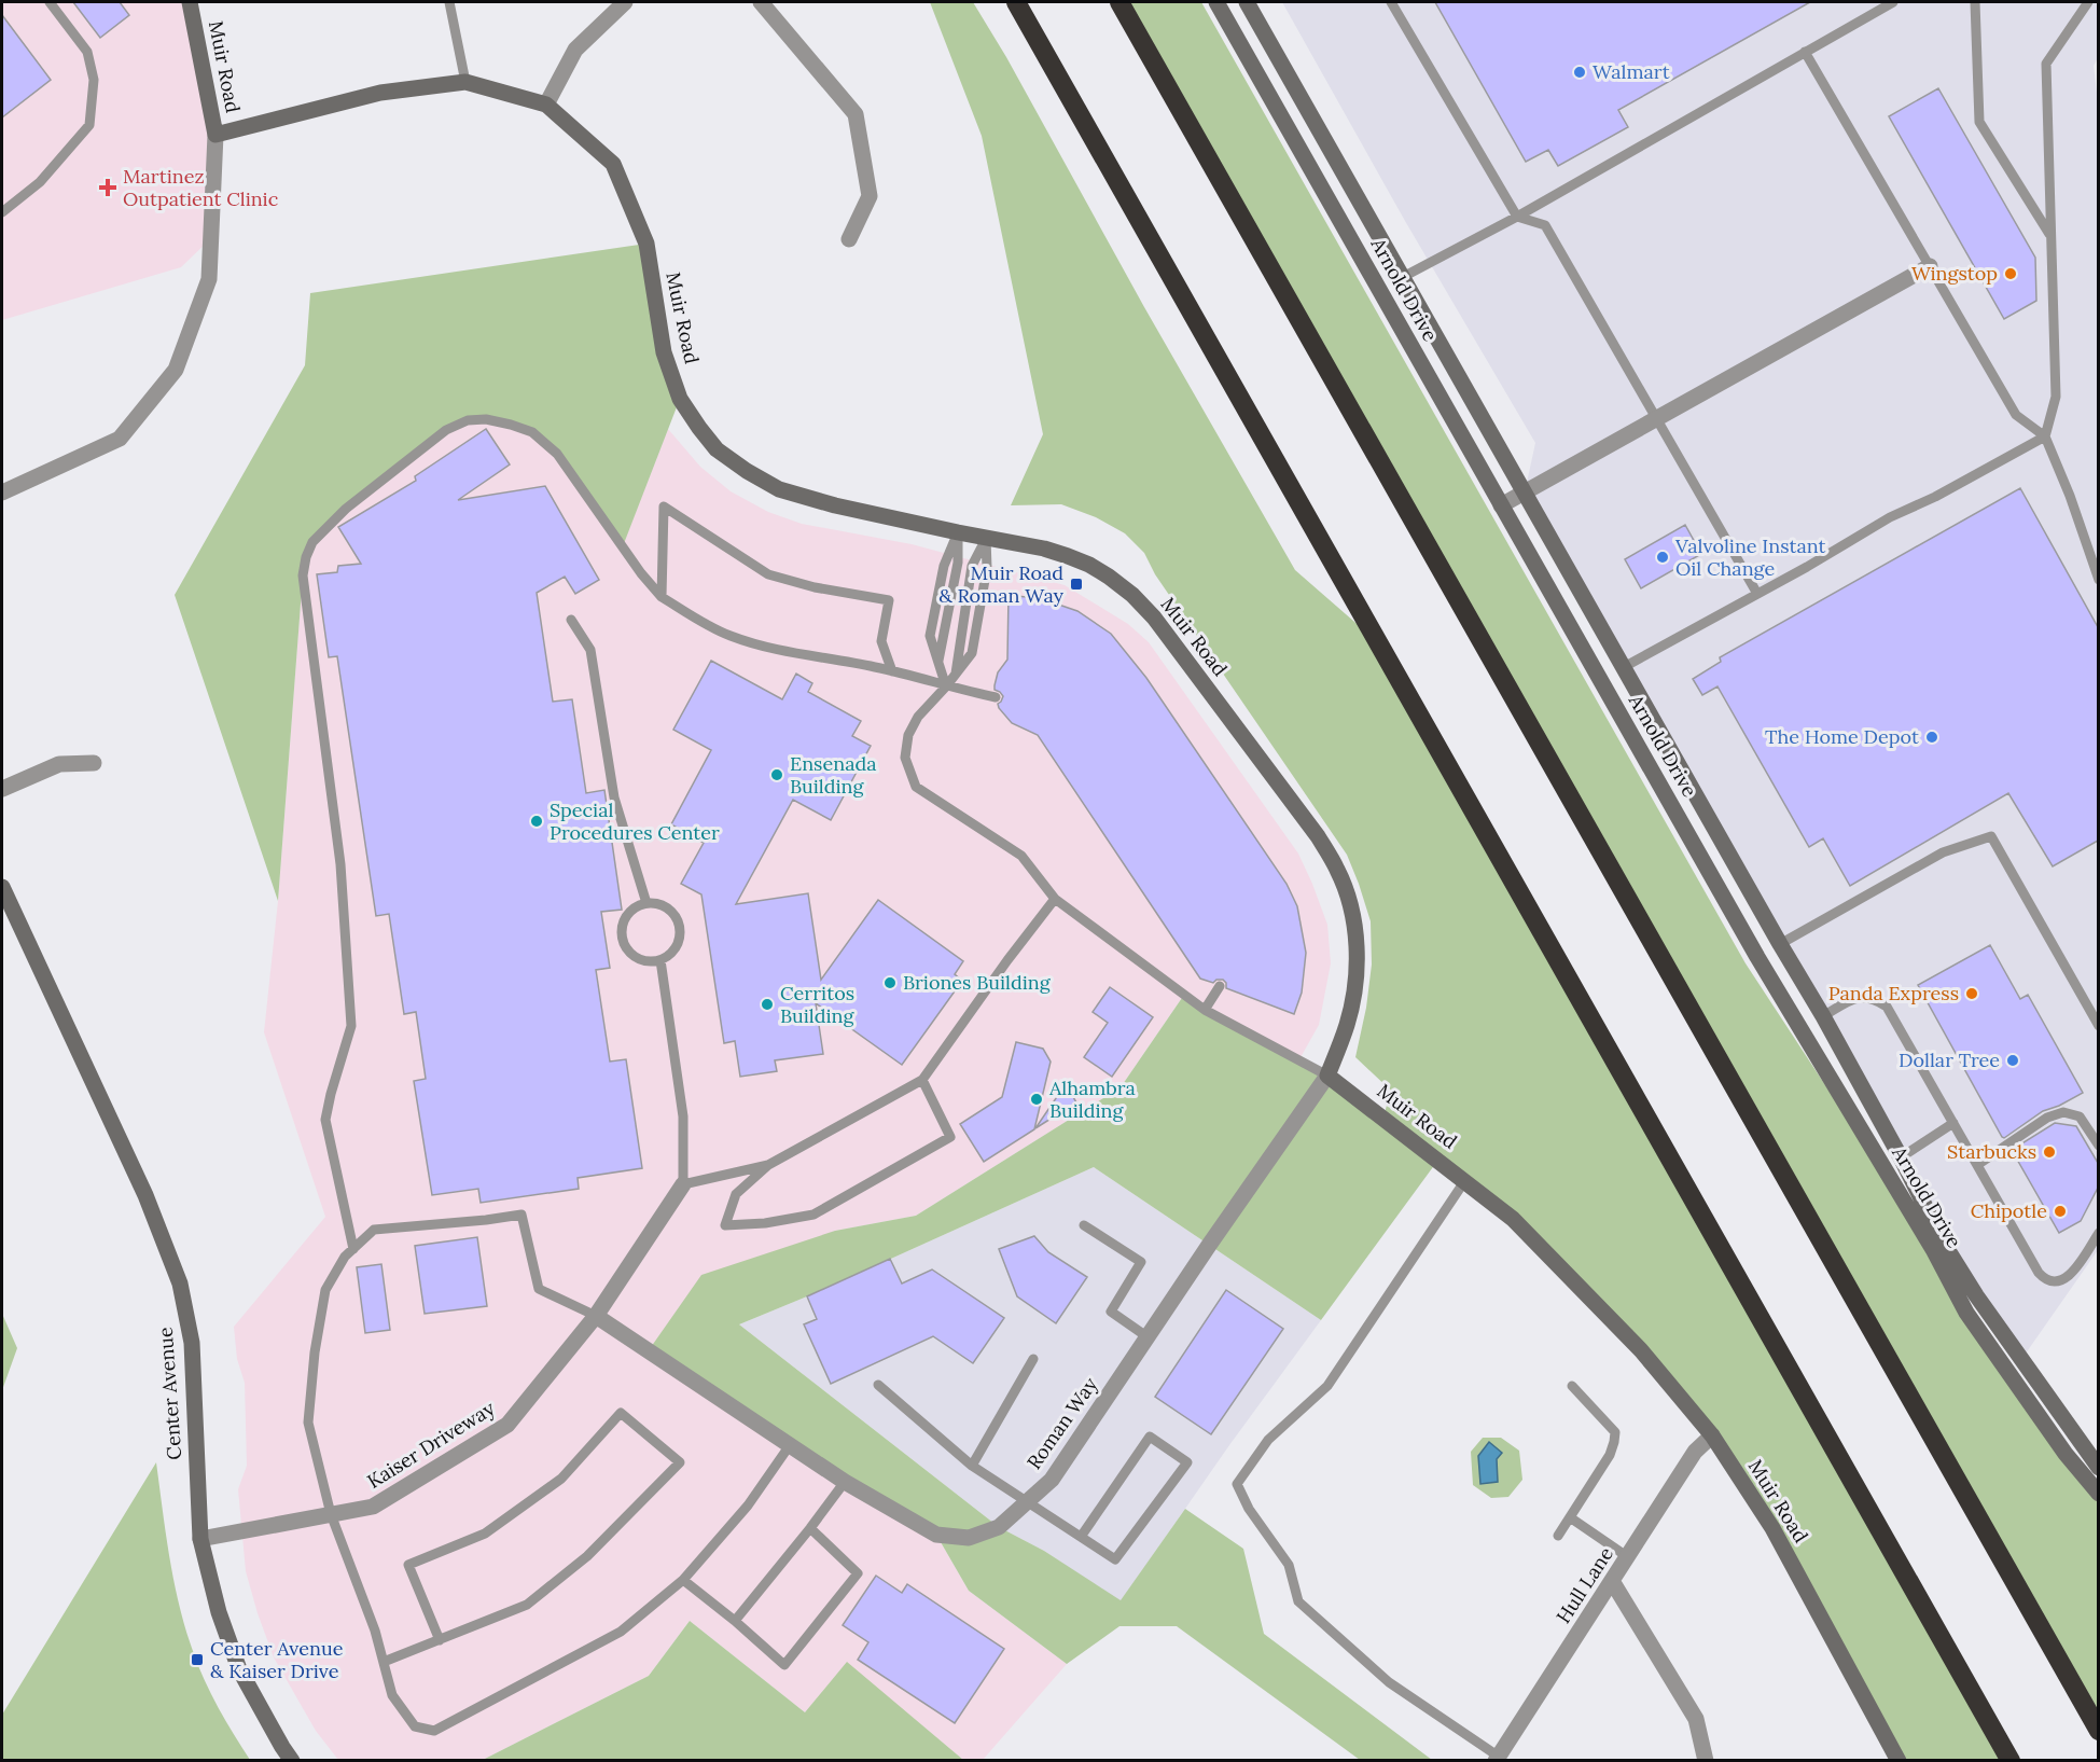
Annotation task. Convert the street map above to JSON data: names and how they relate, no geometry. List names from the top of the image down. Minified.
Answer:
{"streets":{"street":["Muir Road","Arnold Drive","Center Avenue","Roman Way","Kaiser Driveway","Hull Lane"]},"crossings":[["Muir Road","Roman Way"],["Muir Road","Hull Lane"],["Center Avenue","Kaiser Driveway"],["Roman Way","Kaiser Driveway"]],"places":{"other":["Walmart","Wingstop","Valvoline Instant Oil Change","The Home Depot","Ensenada Building","Special Procedures Center","Briones Building","Panda Express","Cerritos Building","Dollar Tree","Alhambra Building","Starbucks","Chipotle"],"health":["Martinez Outpatient Clinic"],"transit":["Muir Road & Roman Way","Center Avenue & Kaiser Drive"]}}
